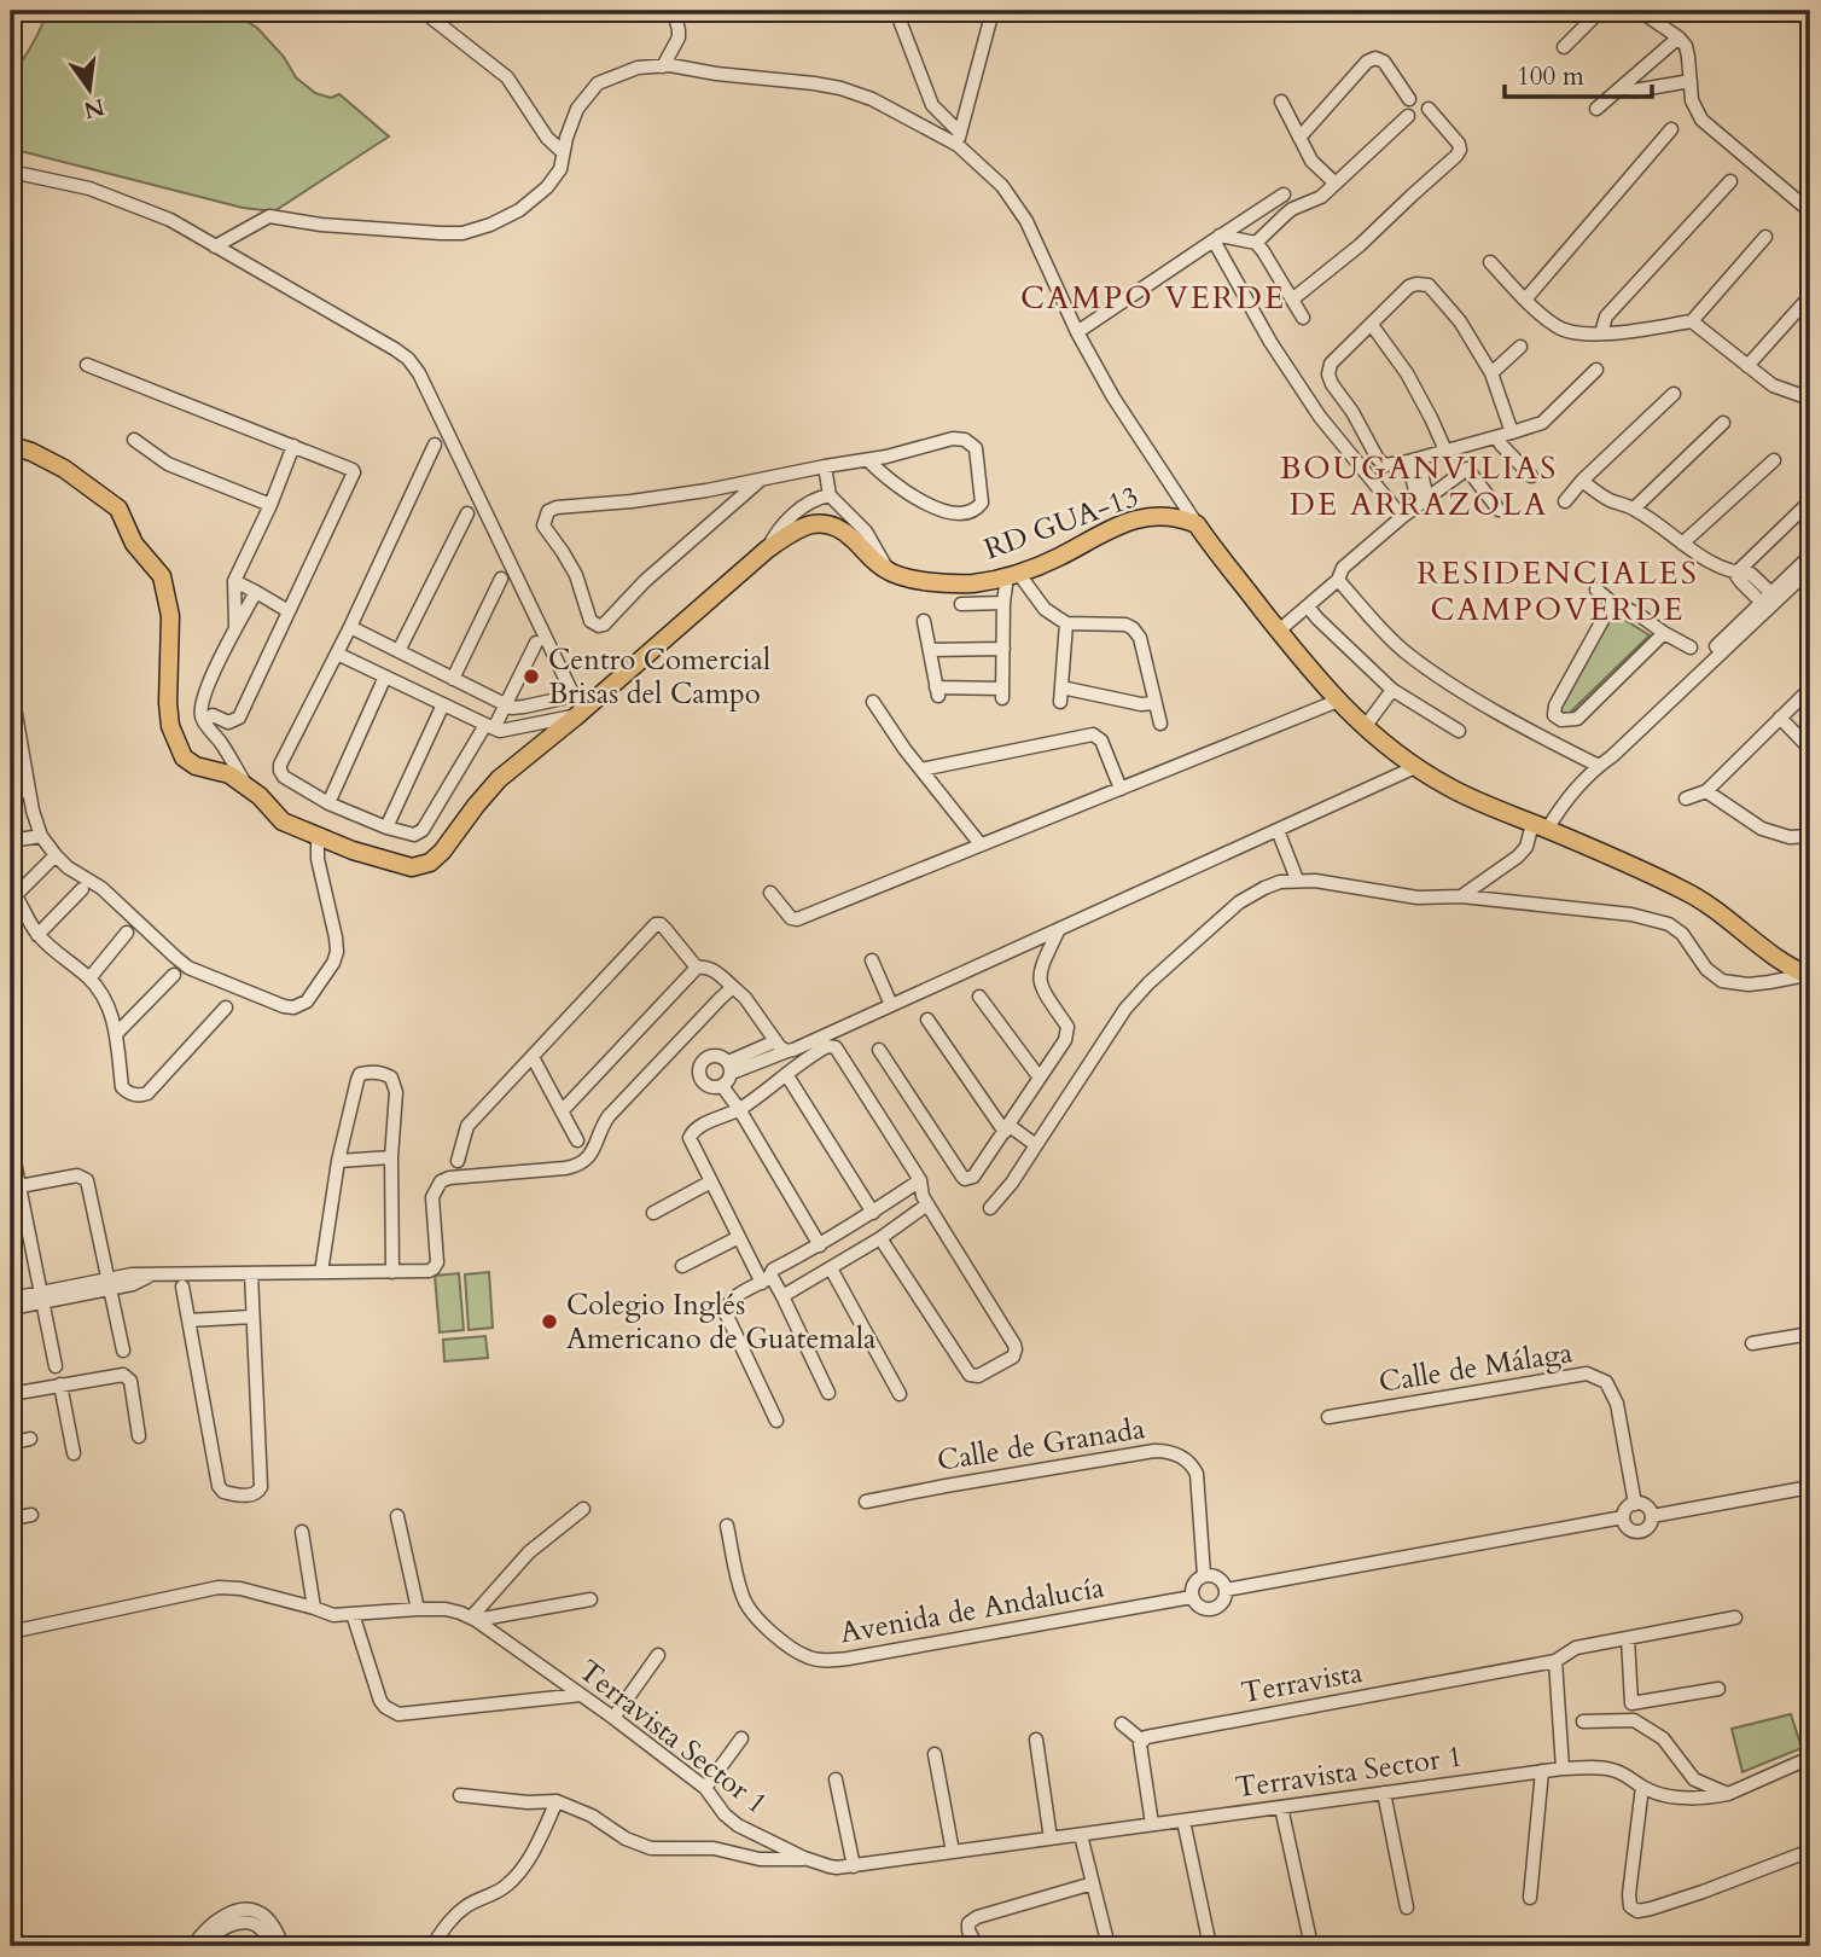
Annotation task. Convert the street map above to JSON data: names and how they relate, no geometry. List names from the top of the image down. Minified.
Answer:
{"streets":{"main road":["RD GUA-13"],"street":["Calle de Málaga","Calle de Granada","Avenida de Andalucía","Terravista","Terravista Sector 1"]},"crossings":[["Calle de Granada","Avenida de Andalucía"]],"districts":["CAMPO VERDE","BOUGANVILIAS DE ARRAZOLA","RESIDENCIALES CAMPOVERDE"],"places":["Centro Comercial Brisas del Campo","Colegio Inglés Americano de Guatemala"],"scale_bar":"100 m","north":"bottom"}
